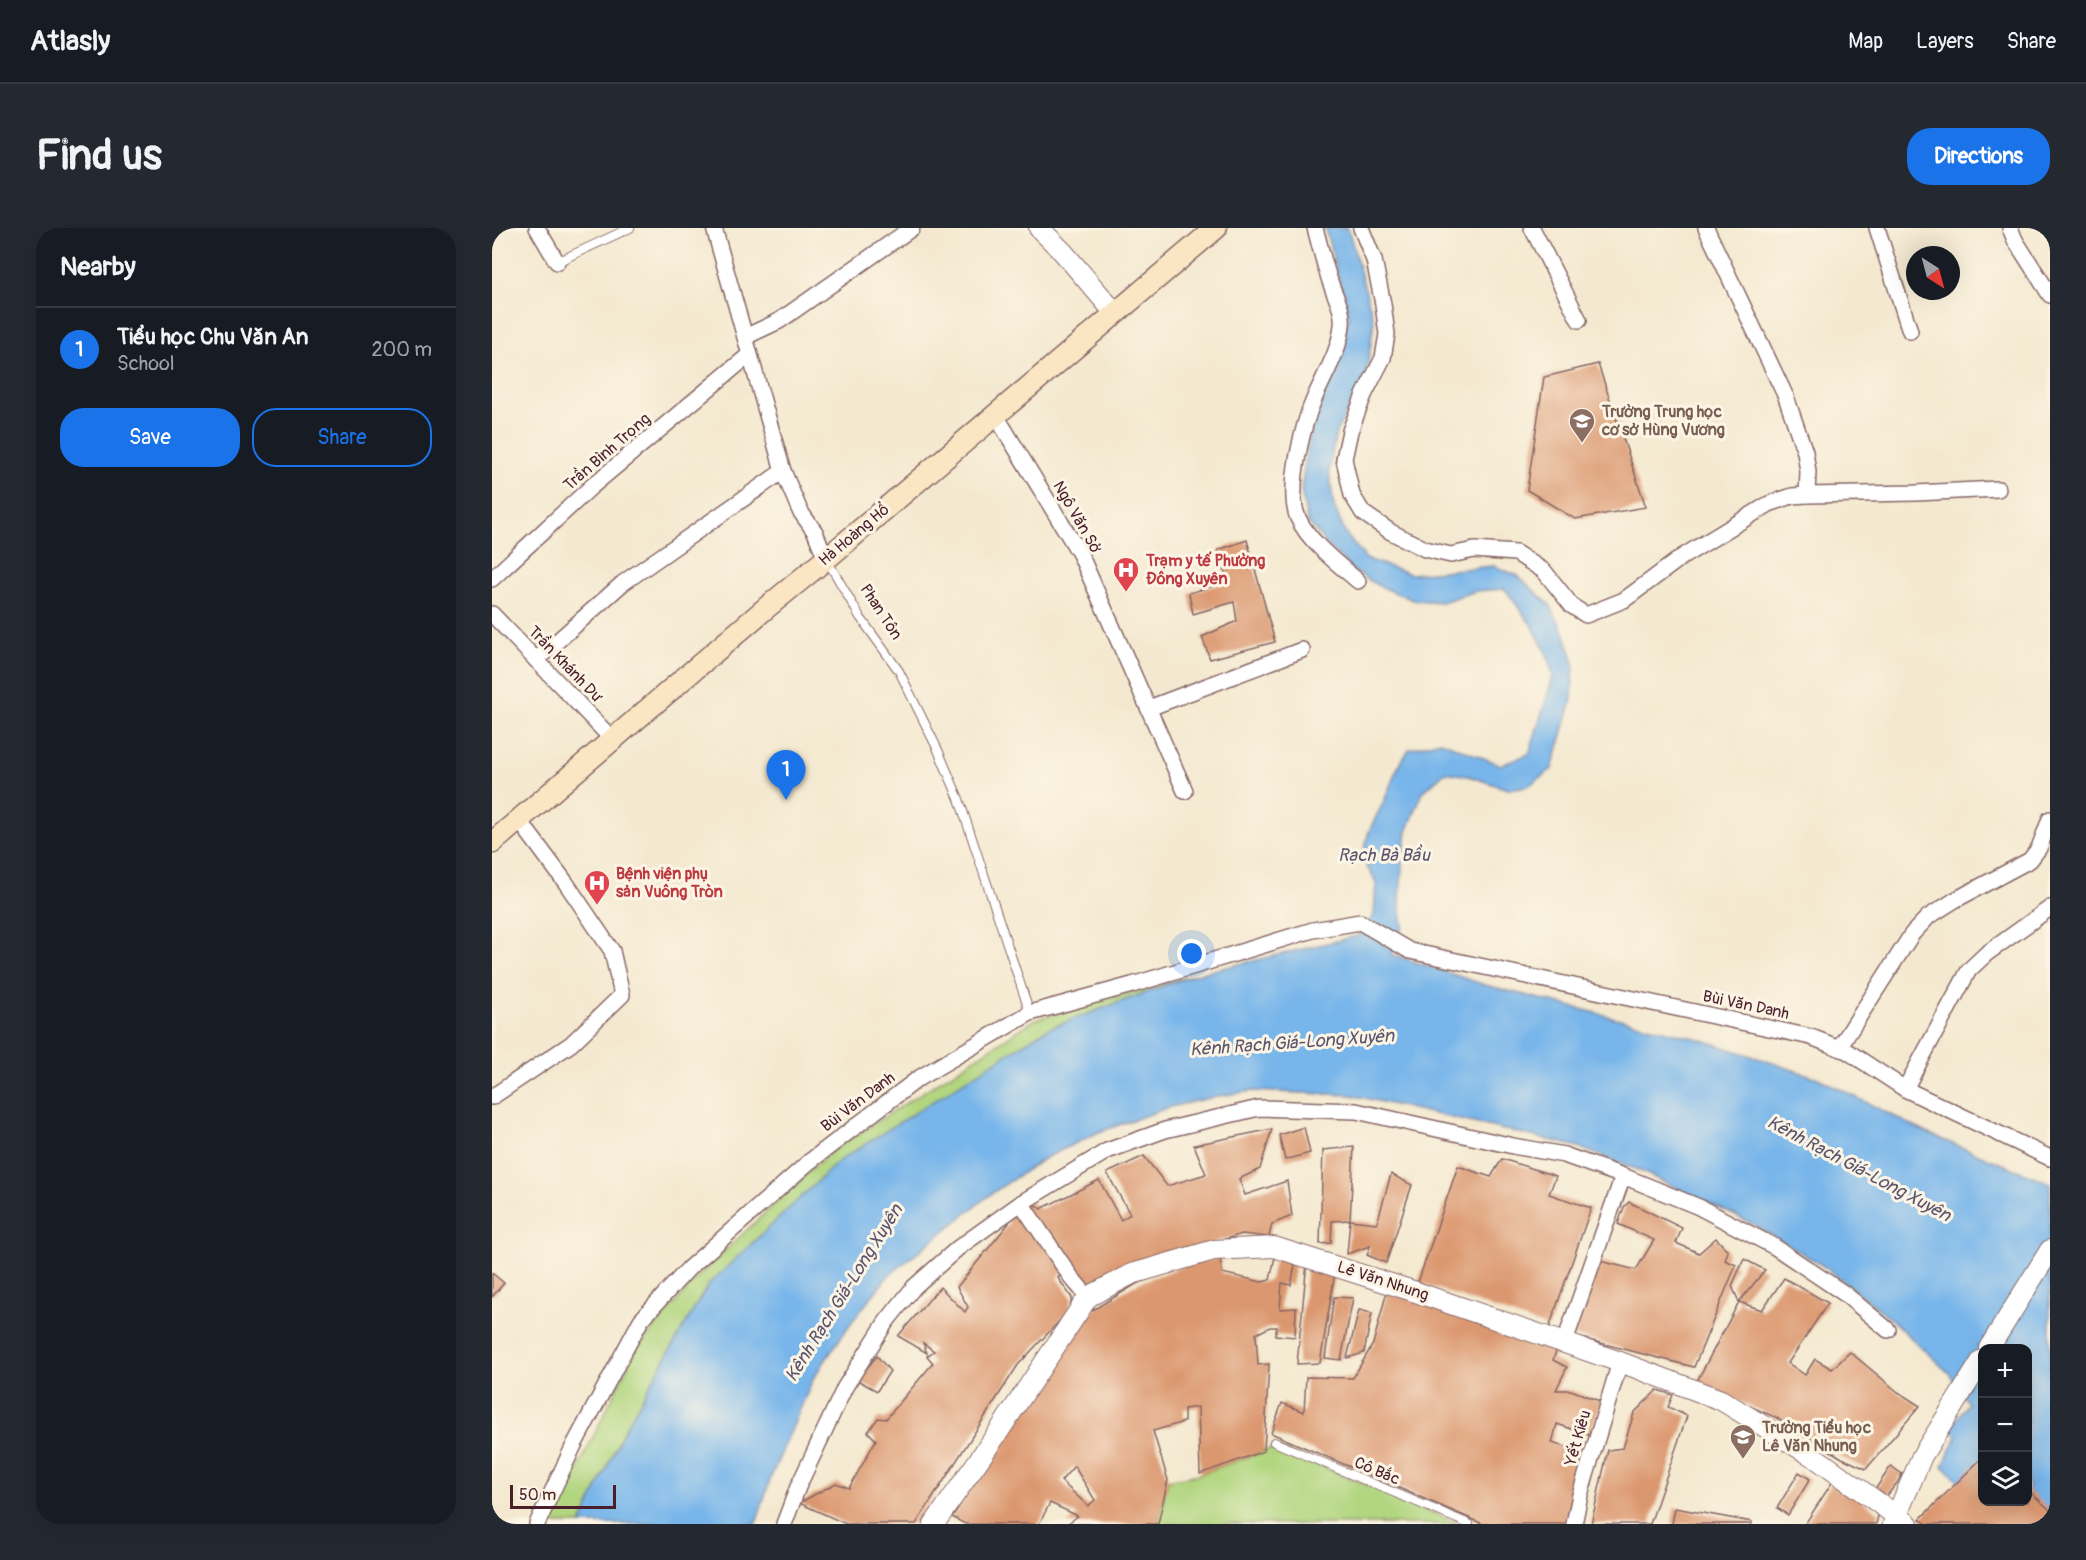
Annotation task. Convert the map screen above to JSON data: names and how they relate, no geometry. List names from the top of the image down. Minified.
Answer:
{"streets":{"main road":["Hà Hoàng Hổ"],"street":["Trần Bình Trọng","Ngô Văn Sở","Phan Tôn","Trần Khánh Dư","Bùi Văn Danh","Lê Văn Nhung","Yết Kiêu"],"lane":["Cô Bắc"]},"crossings":[["Trần Bình Trọng","Phan Tôn"],["Ngô Văn Sở","Hà Hoàng Hổ"],["Hà Hoàng Hổ","Phan Tôn"],["Hà Hoàng Hổ","Trần Khánh Dư"],["Phan Tôn","Bùi Văn Danh"],["Lê Văn Nhung","Yết Kiêu"]],"water":["Rạch Bà Bầu","Kênh Rạch Giá-Long Xuyên"],"places":{"school or university":["Trường Trung học cơ sở Hùng Vương","Trường Tiểu học Lê Văn Nhung"],"hospital":["Trạm y tế Phường Đông Xuyên","Bệnh viện phụ sản Vuông Tròn"]},"scale_bar":"50 m","north":"bottom right","page":{"header":"Atlasly","nav":["Map","Layers","Share"],"buttons":["Directions",["Save","Share"]],"title":"Find us","heading":"Nearby","list":[{"mark":"1","name":"Tiểu học Chu Văn An","note":"School","value":"200 m"}],"pins":"1","map_buttons":["+","−"],"scale":"50 m"}}
